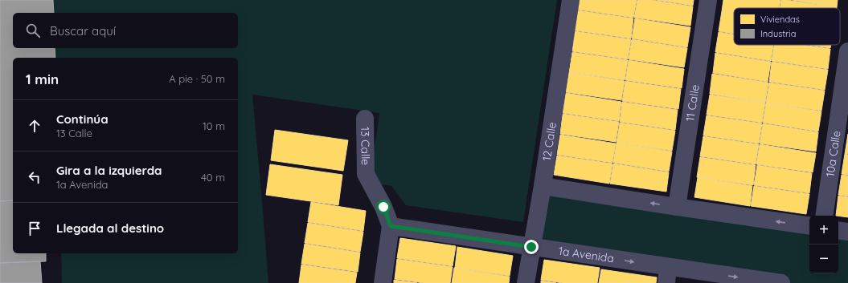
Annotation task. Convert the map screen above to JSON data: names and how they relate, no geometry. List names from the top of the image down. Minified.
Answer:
{"streets":{"street":["11 Calle","12 Calle","13 Calle","10a Calle","1a Avenida"]},"crossings":[["12 Calle","1a Avenida"],["13 Calle","1a Avenida"]],"legend":["Viviendas","Industria"],"page":{"search":"Buscar aquí","heading":["1 min","A pie · 50 m"],"list":[["Continúa","13 Calle","10 m"],["Gira a la izquierda","1a Avenida","40 m"],"Llegada al destino"],"map_buttons":["+","−"]}}
